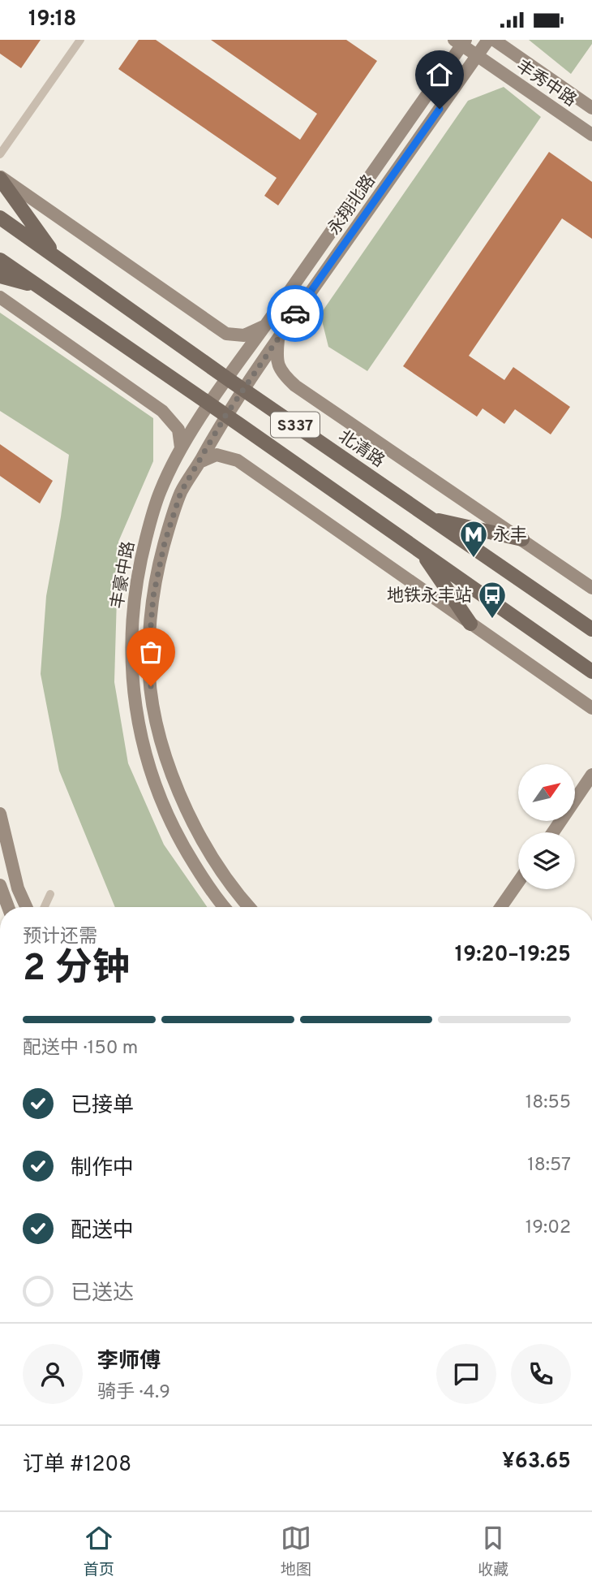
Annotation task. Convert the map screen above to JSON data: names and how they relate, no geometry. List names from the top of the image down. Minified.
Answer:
{"streets":{"main road":["S337","北清路"],"street":["丰秀中路","永翔北路","丰豪中路"]},"crossings":[["丰秀中路","永翔北路"],["永翔北路","S337"],["永翔北路","北清路"],["永翔北路","丰豪中路"],["S337","丰豪中路"]],"places":{"metro station":["永丰"],"bus stop":["地铁永丰站"]},"north":"top right","page":{"status":"19:18","heading":["2 分钟","预计还需","19:20–19:25"],"panel":["李师傅","骑手 · 4.9","订单 #1208","¥63.65"],"bar":"配送中 · 150 m","list":[["已接单","18:55"],["制作中","18:57"],["配送中","19:02"],"已送达"],"tabs":["首页","地图","收藏"]}}
